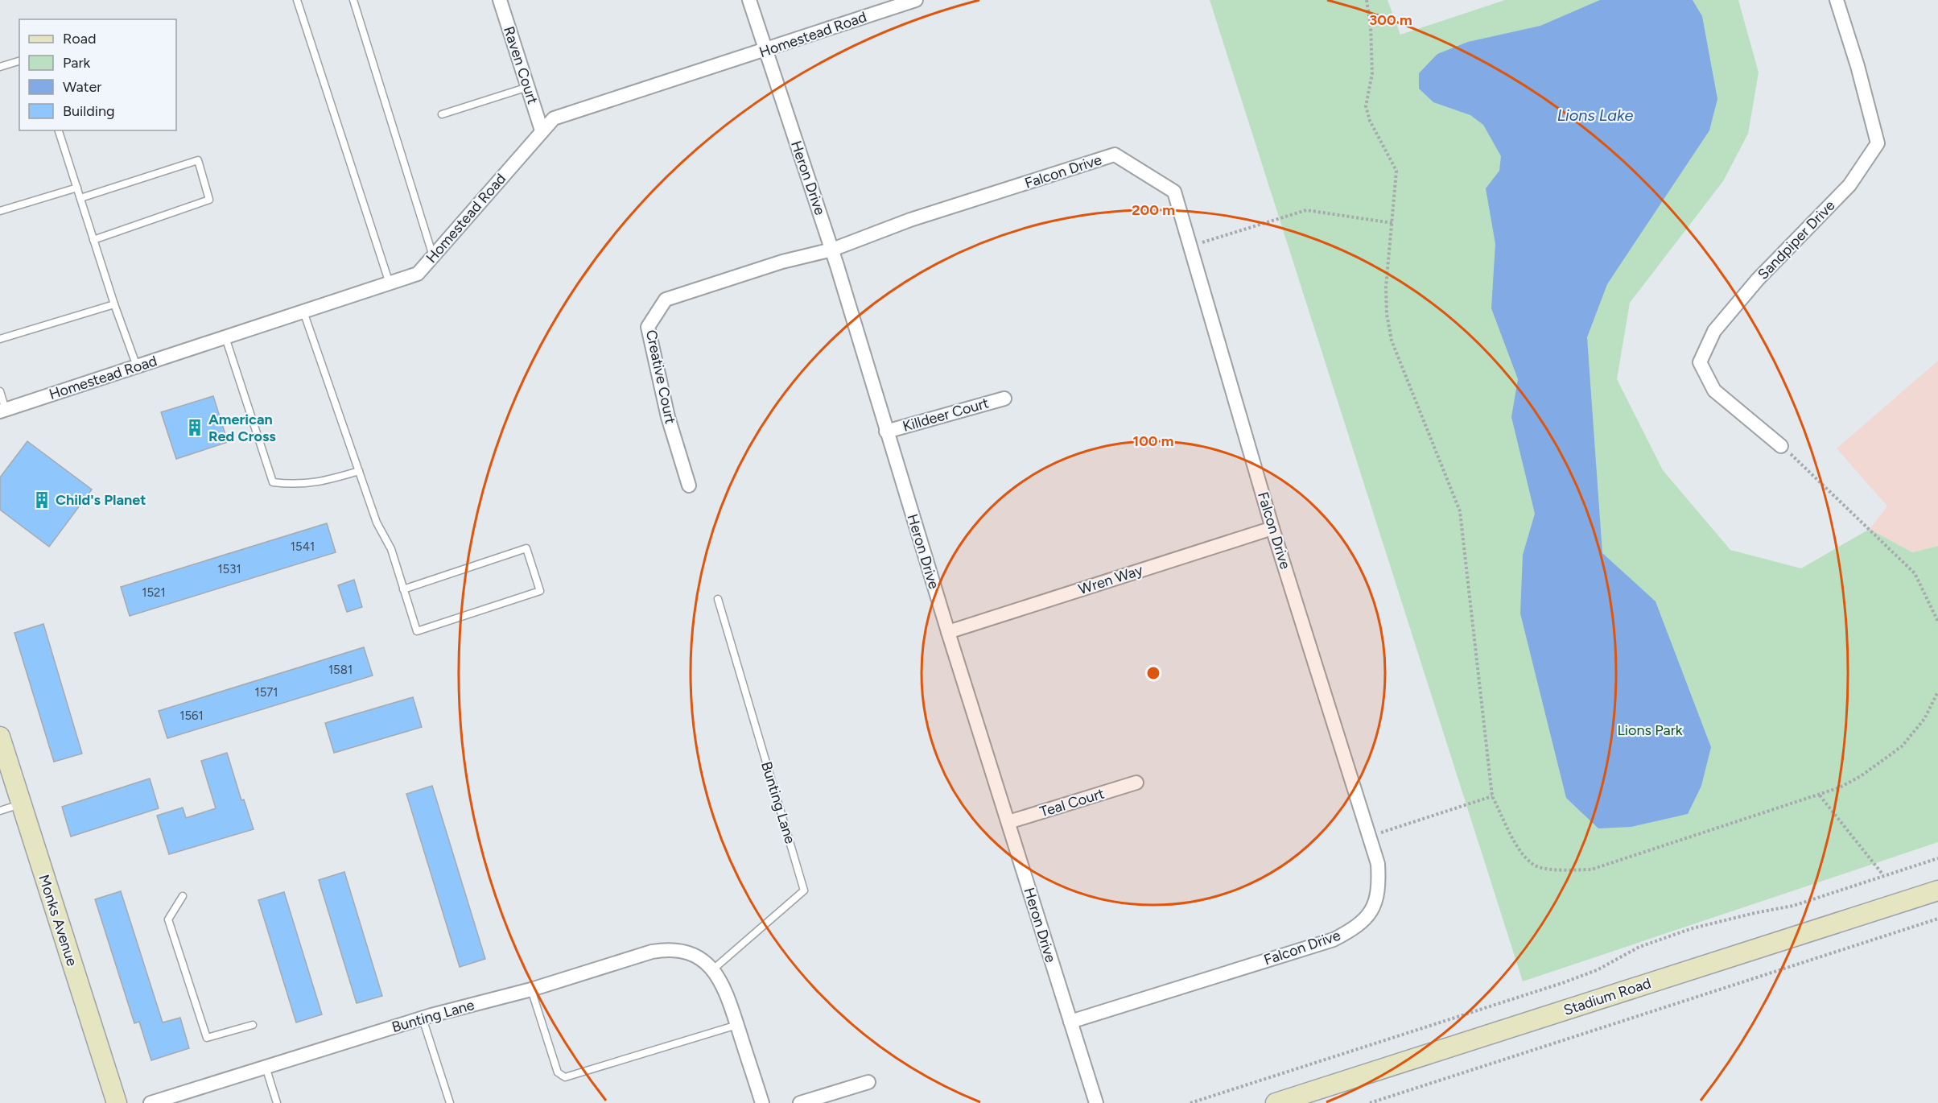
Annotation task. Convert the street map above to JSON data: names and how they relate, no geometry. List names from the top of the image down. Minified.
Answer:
{"streets":{"street":["Homestead Road","Raven Court","Falcon Drive","Heron Drive","Sandpiper Drive","Creative Court","Killdeer Court","Wren Way","Bunting Lane","Teal Court","Monks Avenue","Stadium Road"]},"crossings":[["Homestead Road","Raven Court"],["Homestead Road","Heron Drive"],["Falcon Drive","Heron Drive"],["Falcon Drive","Creative Court"],["Falcon Drive","Wren Way"],["Heron Drive","Creative Court"],["Heron Drive","Killdeer Court"],["Heron Drive","Wren Way"],["Heron Drive","Teal Court"]],"water":["Lions Lake"],"parks":["Lions Park"],"places":{"building":["American Red Cross","Child's Planet"]},"house_numbers":["1541","1531","1521","1581","1571","1561"],"legend":["Road","Park","Water","Building"],"rings":["300 m","200 m","100 m"]}
